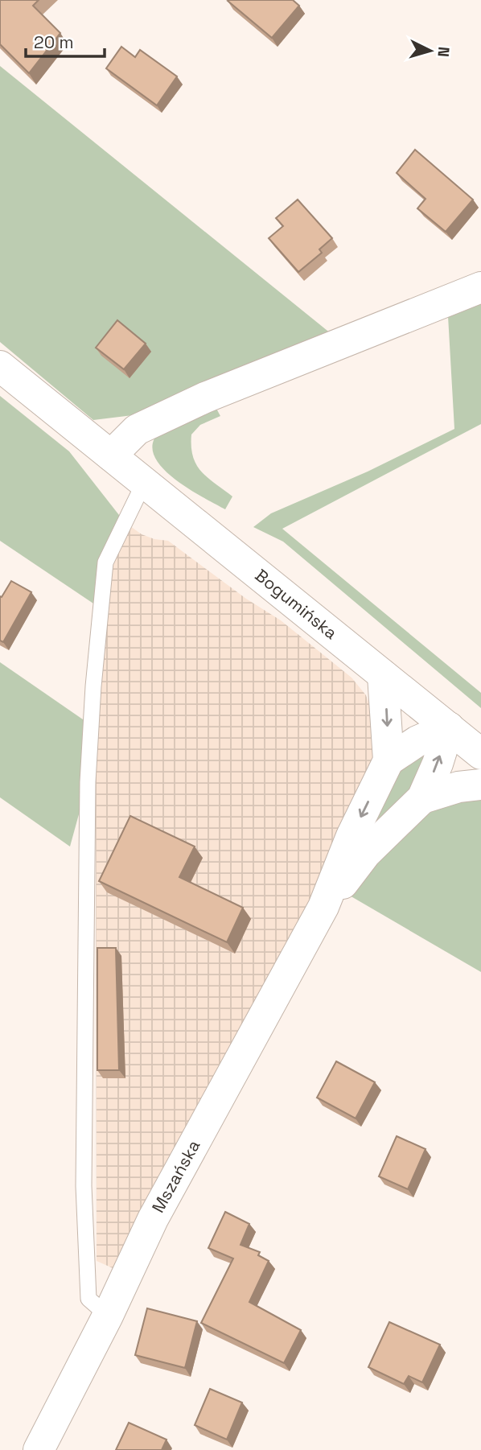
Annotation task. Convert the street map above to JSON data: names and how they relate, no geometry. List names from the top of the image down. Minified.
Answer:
{"streets":{"street":["Bogumińska","Mszańska"]},"scale_bar":"20 m","north":"right"}
